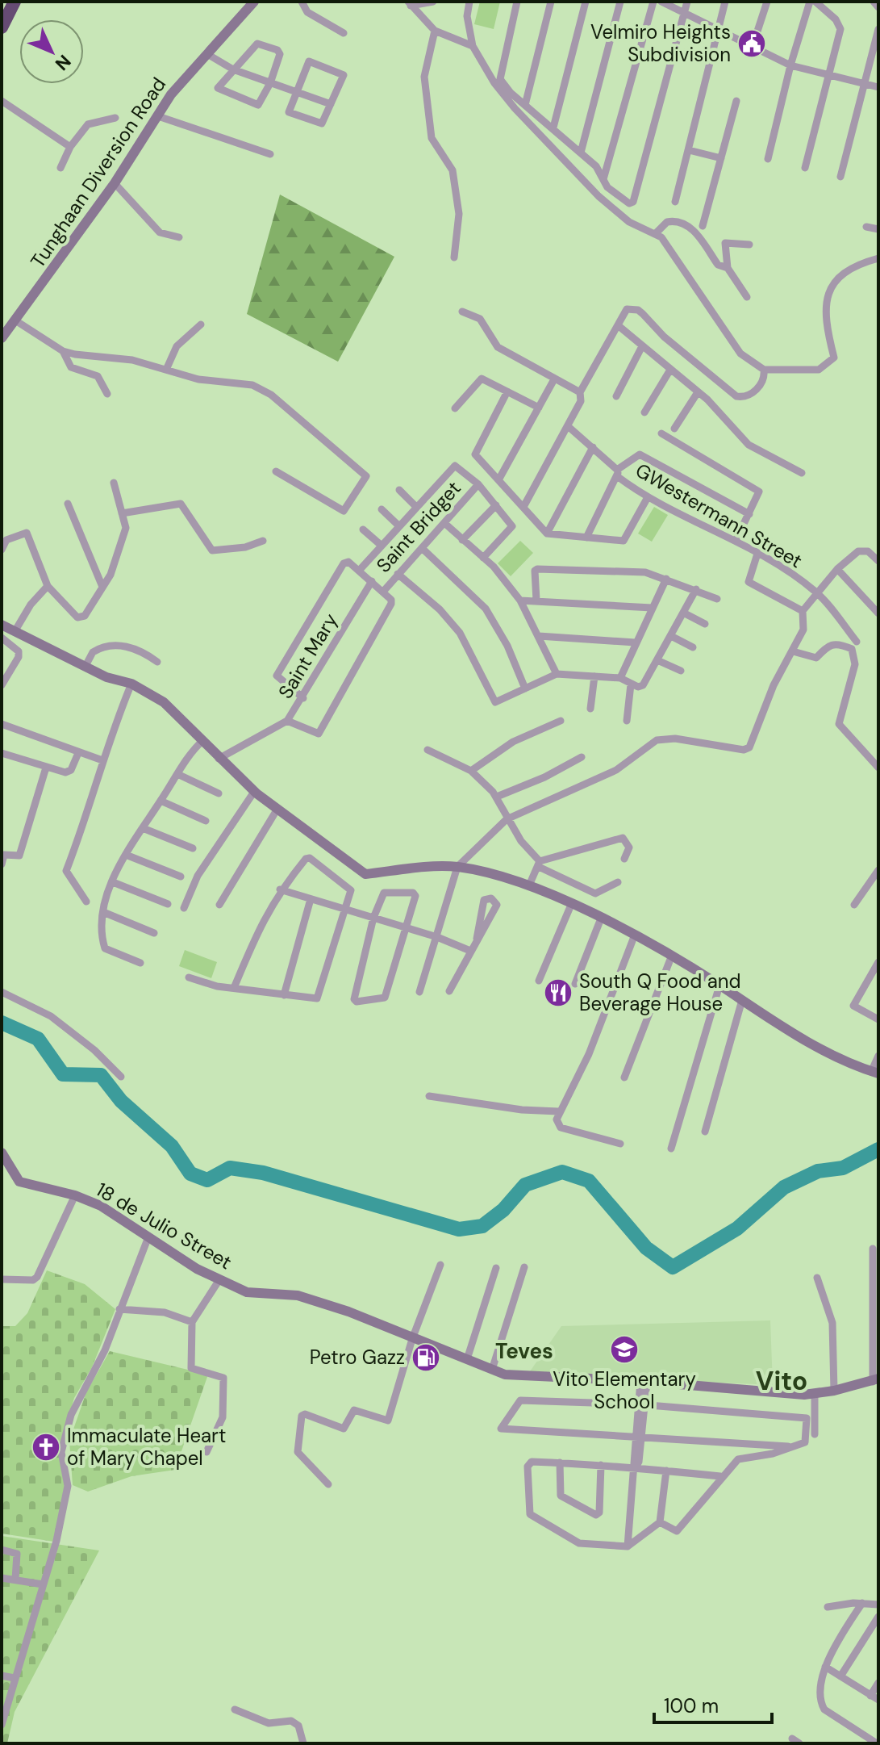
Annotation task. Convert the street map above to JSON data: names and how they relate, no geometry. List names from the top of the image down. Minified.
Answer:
{"streets":{"street":["Tunghaan Diversion Road","GWestermann Street","Saint Bridget","Saint Mary","18 de Julio Street"]},"districts":["Teves","Vito"],"places":{"public building":["Velmiro Heights Subdivision"],"restaurant":["South Q Food and Beverage House"],"school or university":["Vito Elementary School"],"fuel station":["Petro Gazz"],"church":["Immaculate Heart of Mary Chapel"]},"scale_bar":"100 m","north":"bottom right"}
